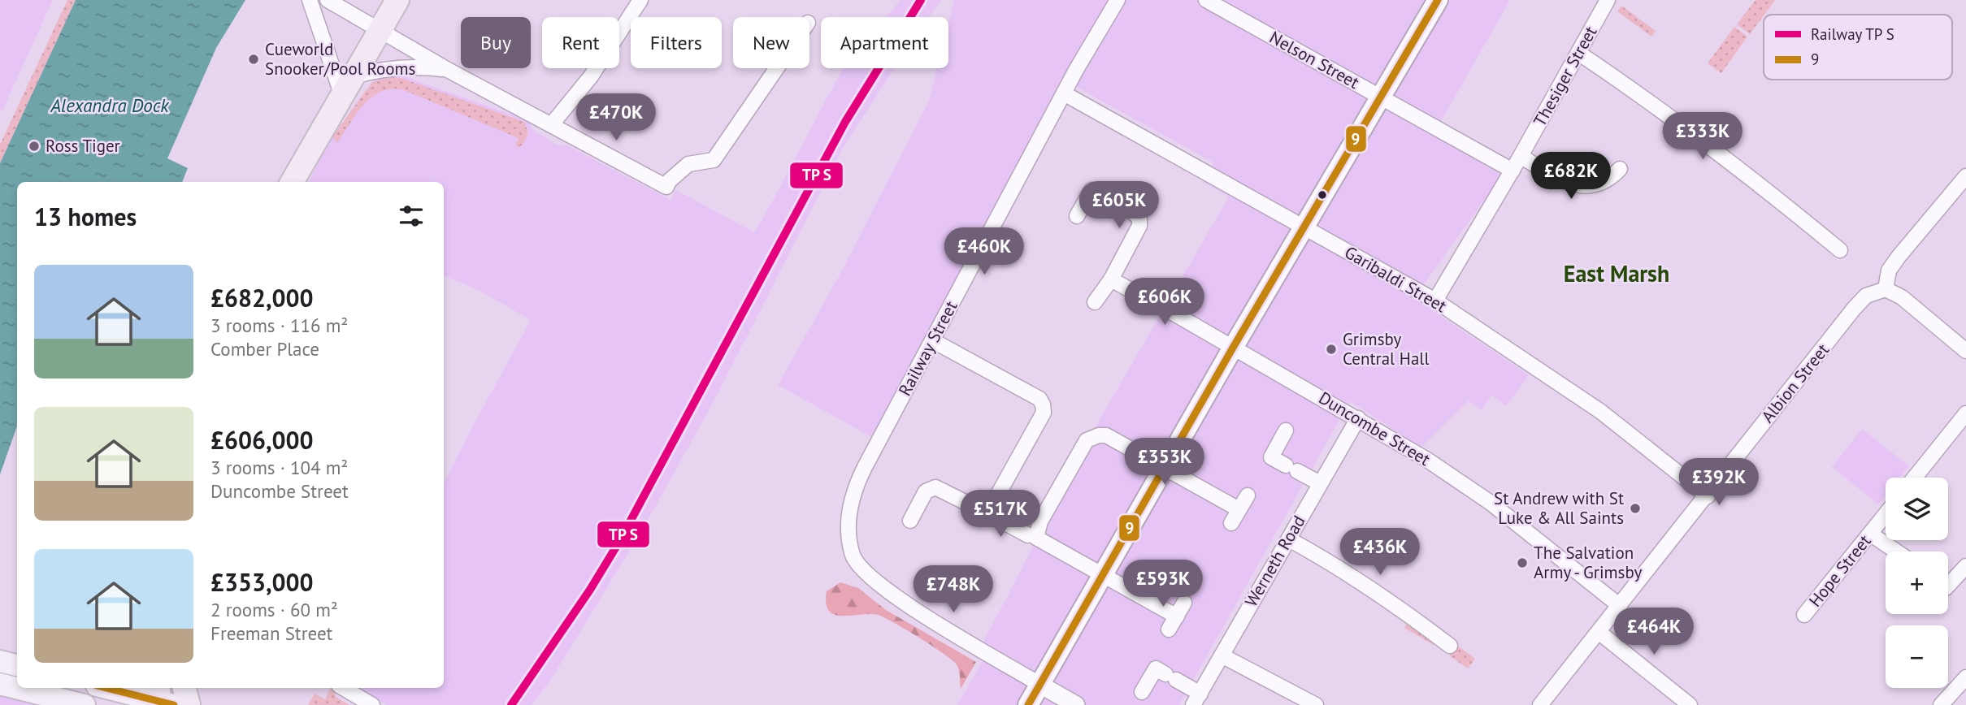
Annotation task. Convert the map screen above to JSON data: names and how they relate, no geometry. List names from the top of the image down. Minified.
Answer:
{"streets":{"street":["Nelson Street","Thesiger Street","Garibaldi Street","Railway Street","Albion Street","Duncombe Street","Werneth Road","Hope Street"]},"crossings":[["Nelson Street","Thesiger Street"],["Thesiger Street","Garibaldi Street"],["Garibaldi Street","Railway Street"],["Garibaldi Street","Albion Street"],["Albion Street","Duncombe Street"],["Duncombe Street","Werneth Road"]],"districts":["East Marsh"],"water":["Alexandra Dock"],"places":["Cueworld Snooker/Pool Rooms","Ross Tiger","Grimsby Central Hall","St Andrew with St Luke & All Saints","The Salvation Army - Grimsby"],"lines":["transit line 9"],"legend":["Railway TP S","9"],"page":{"chip":["Buy","Rent","Filters","New","Apartment"],"price":["£470K","£333K","£682K","£605K","£460K","£606K","£353K","£392K","£517K","£436K","£593K","£748K","£464K"],"heading":"13 homes","list":[{"name":"£682,000","note":"3 rooms · 116 m² · Comber Place"},{"name":"£606,000","note":"3 rooms · 104 m² · Duncombe Street"},{"name":"£353,000","note":"2 rooms · 60 m² · Freeman Street"}],"map_buttons":["+","−"]}}
